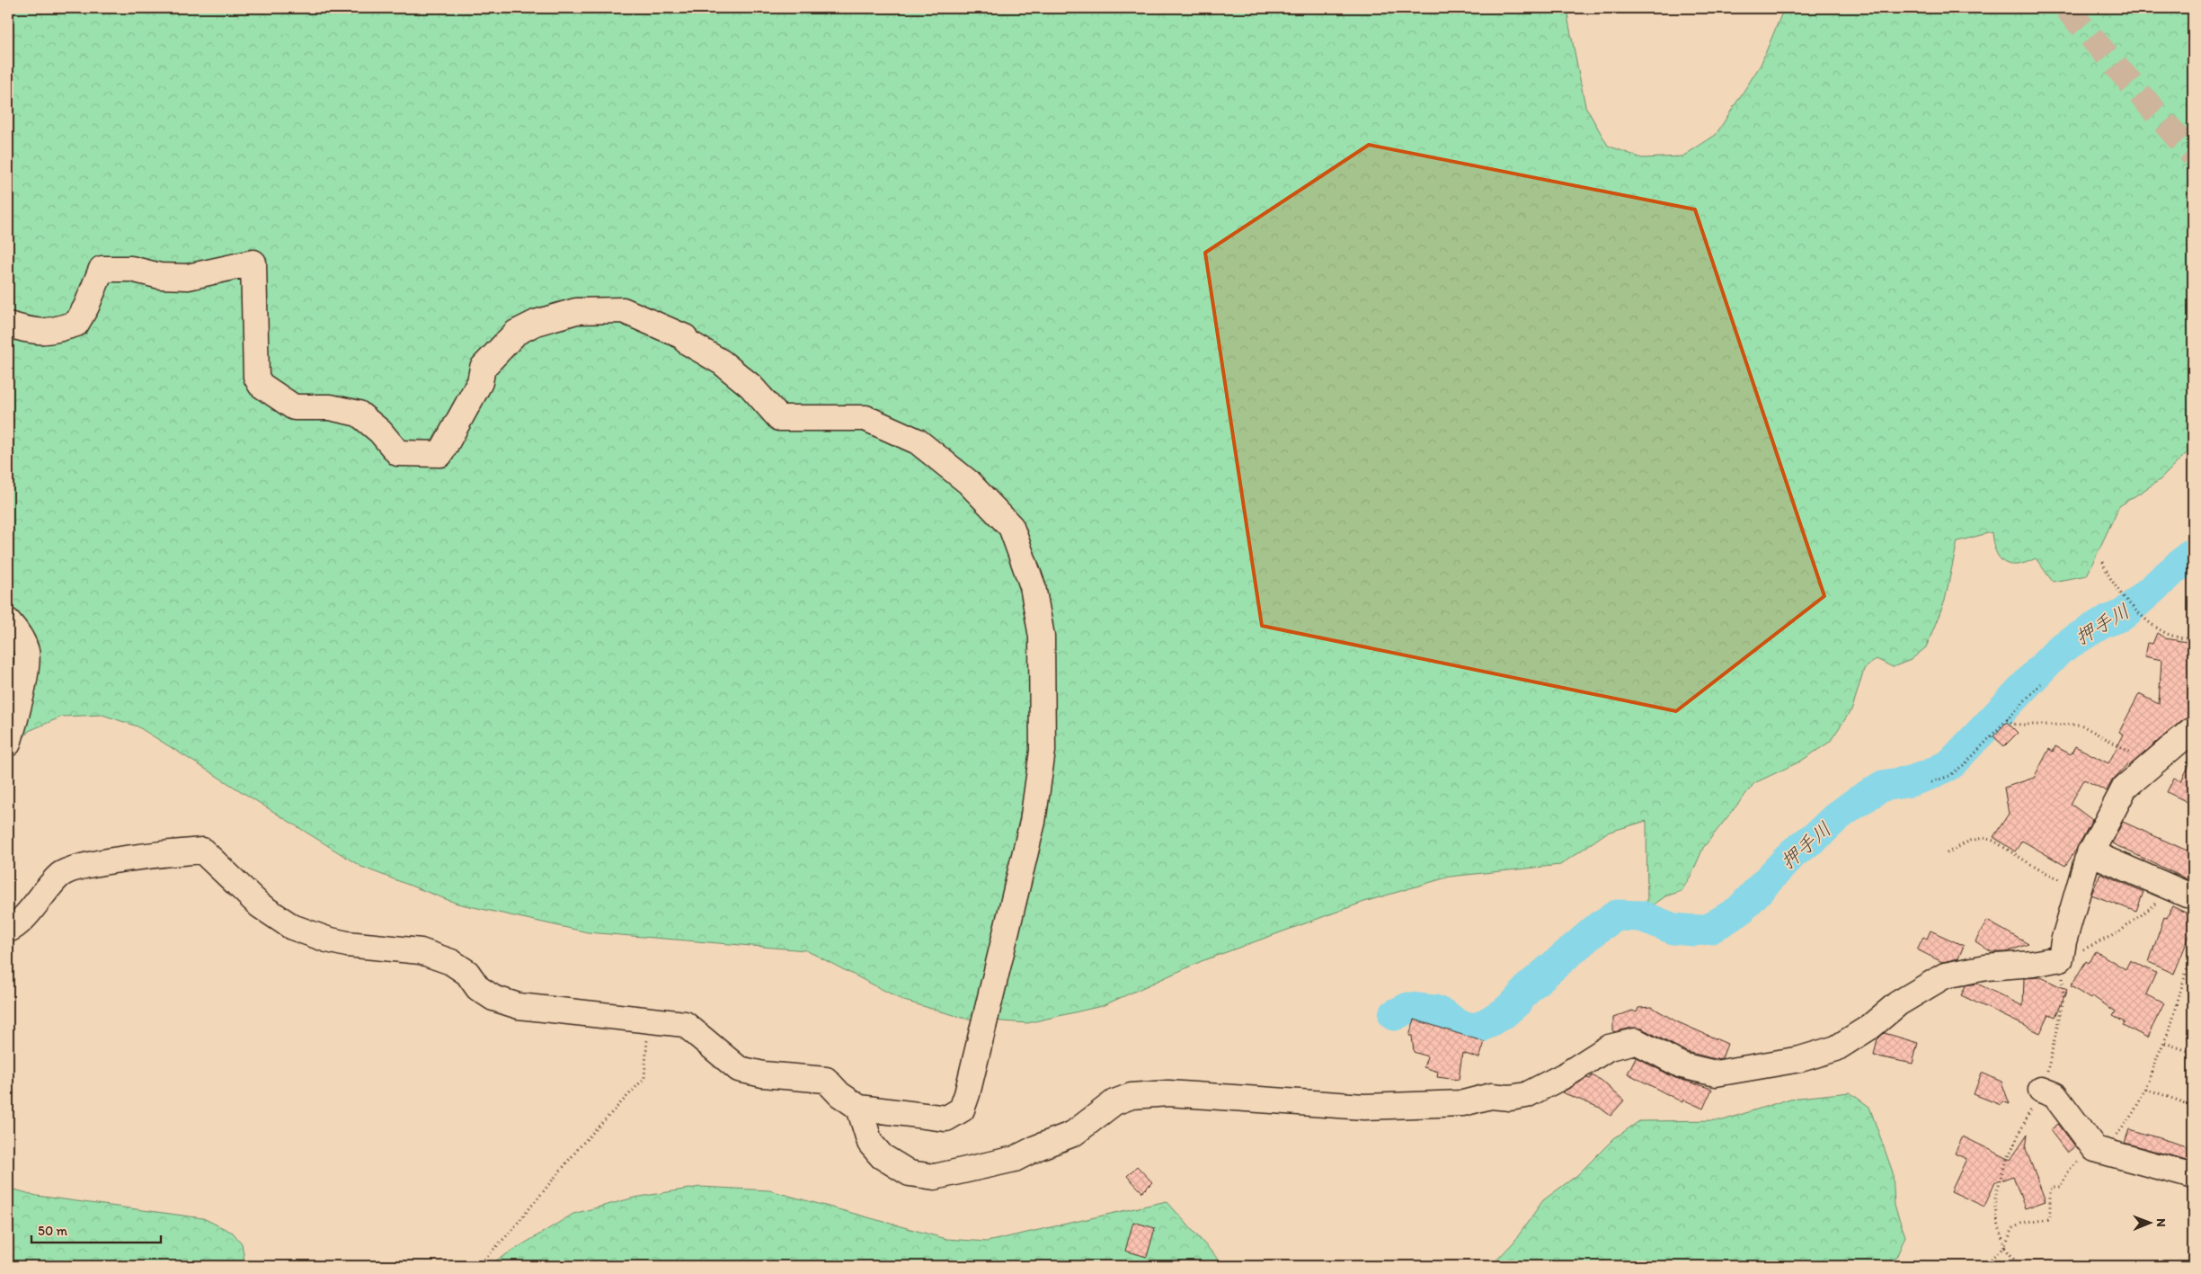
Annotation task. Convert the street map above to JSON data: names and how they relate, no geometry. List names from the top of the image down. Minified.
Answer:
{"water":["押手川"],"scale_bar":"50 m","north":"right"}
